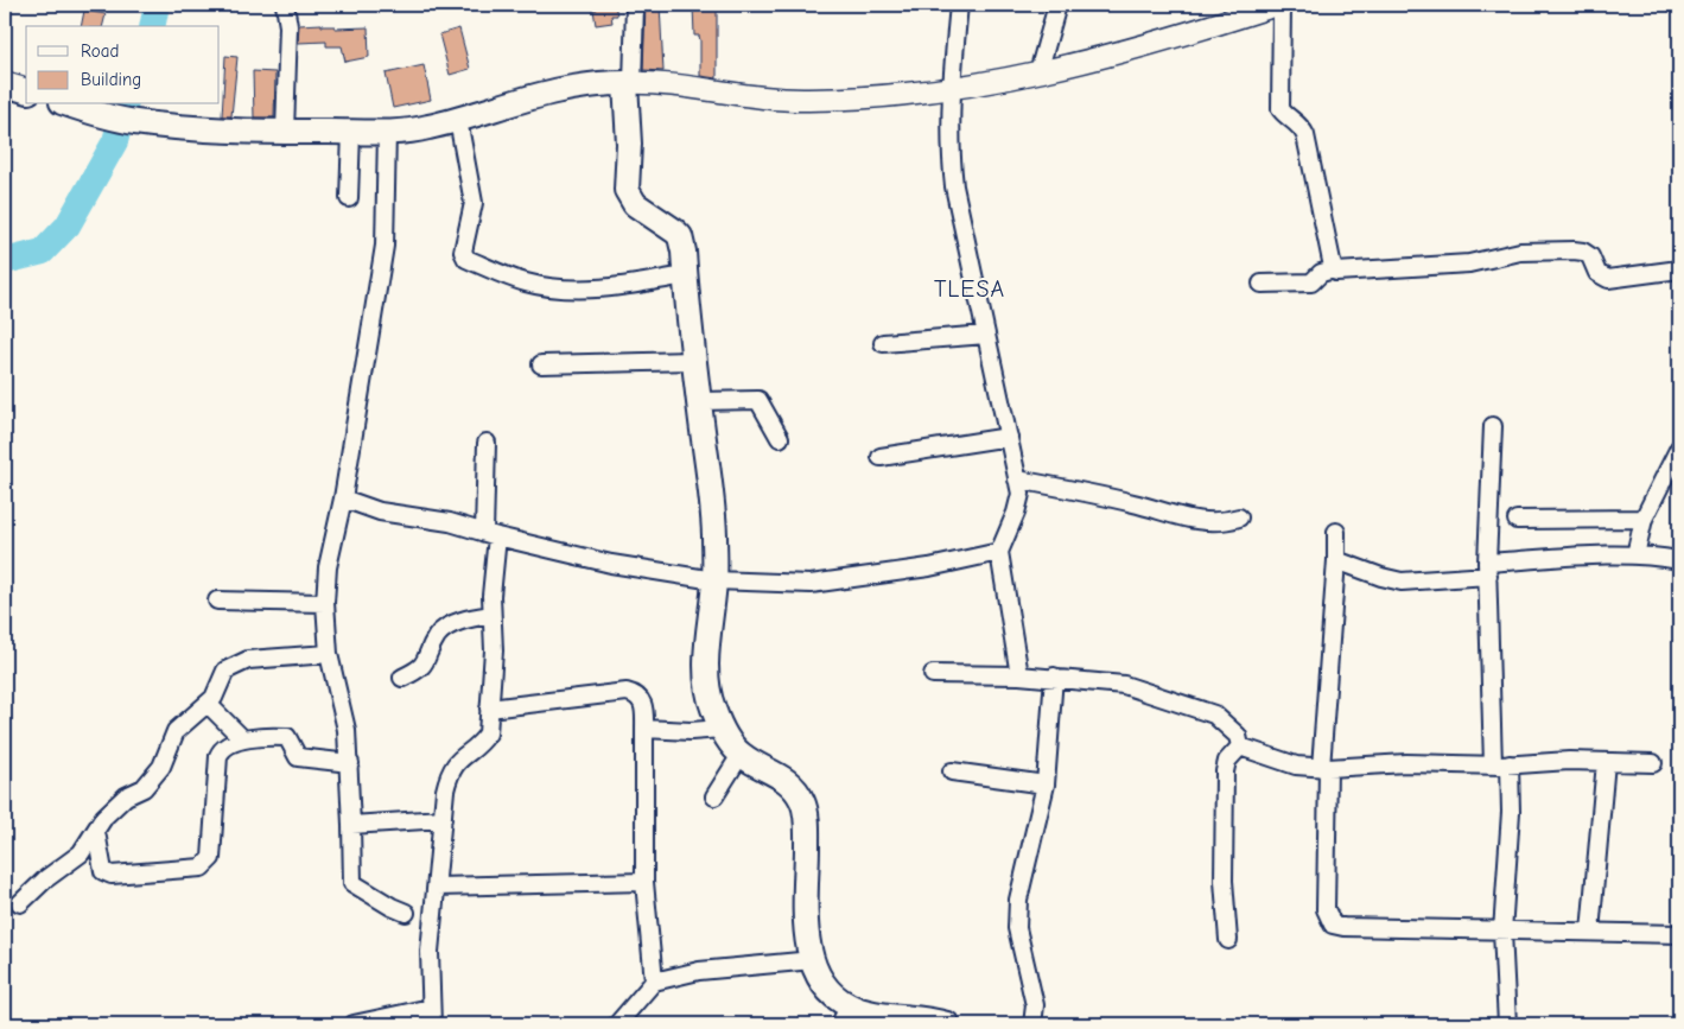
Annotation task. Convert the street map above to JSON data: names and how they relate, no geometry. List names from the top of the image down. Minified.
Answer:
{"districts":["TLESA"],"legend":["Road","Building"]}
